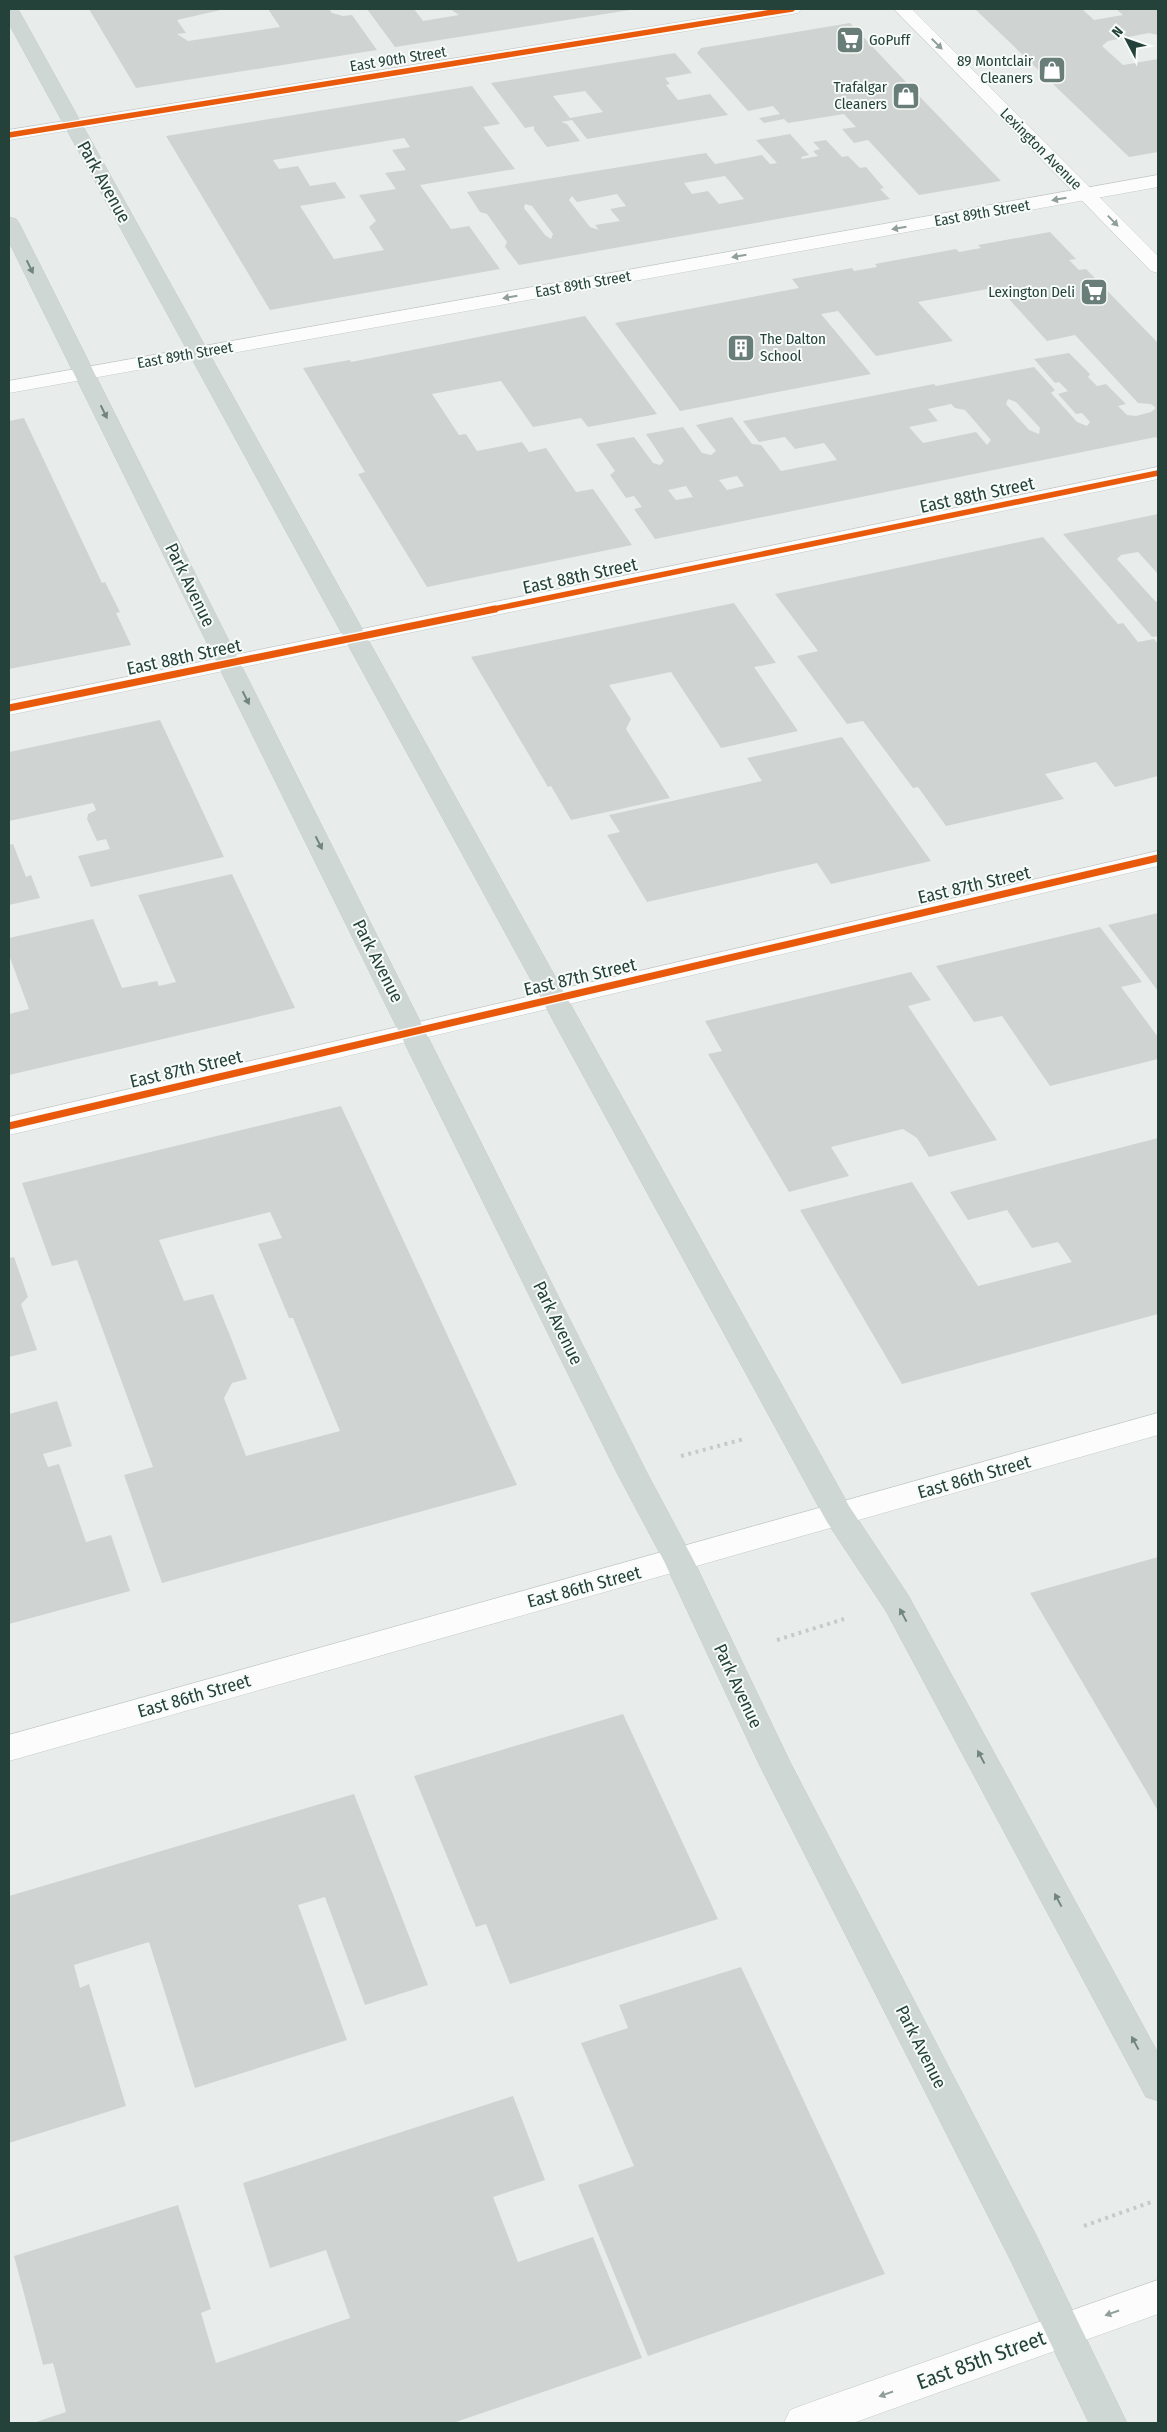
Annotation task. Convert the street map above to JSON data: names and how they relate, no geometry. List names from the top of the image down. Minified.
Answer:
{"streets":{"main road":["Park Avenue"],"street":["East 90th Street","Lexington Avenue","East 89th Street","East 88th Street","East 87th Street","East 86th Street","East 85th Street"]},"crossings":[["East 90th Street","Park Avenue"],["Lexington Avenue","East 89th Street"],["Park Avenue","East 89th Street"],["Park Avenue","East 88th Street"],["Park Avenue","East 87th Street"],["Park Avenue","East 86th Street"],["Park Avenue","East 85th Street"]],"one_way":["Lexington Avenue","East 89th Street","East 85th Street"],"places":{"supermarket":["GoPuff","Lexington Deli"],"shop":["89 Montclair Cleaners","Trafalgar Cleaners"],"building":["The Dalton School"]},"north":"top left"}
